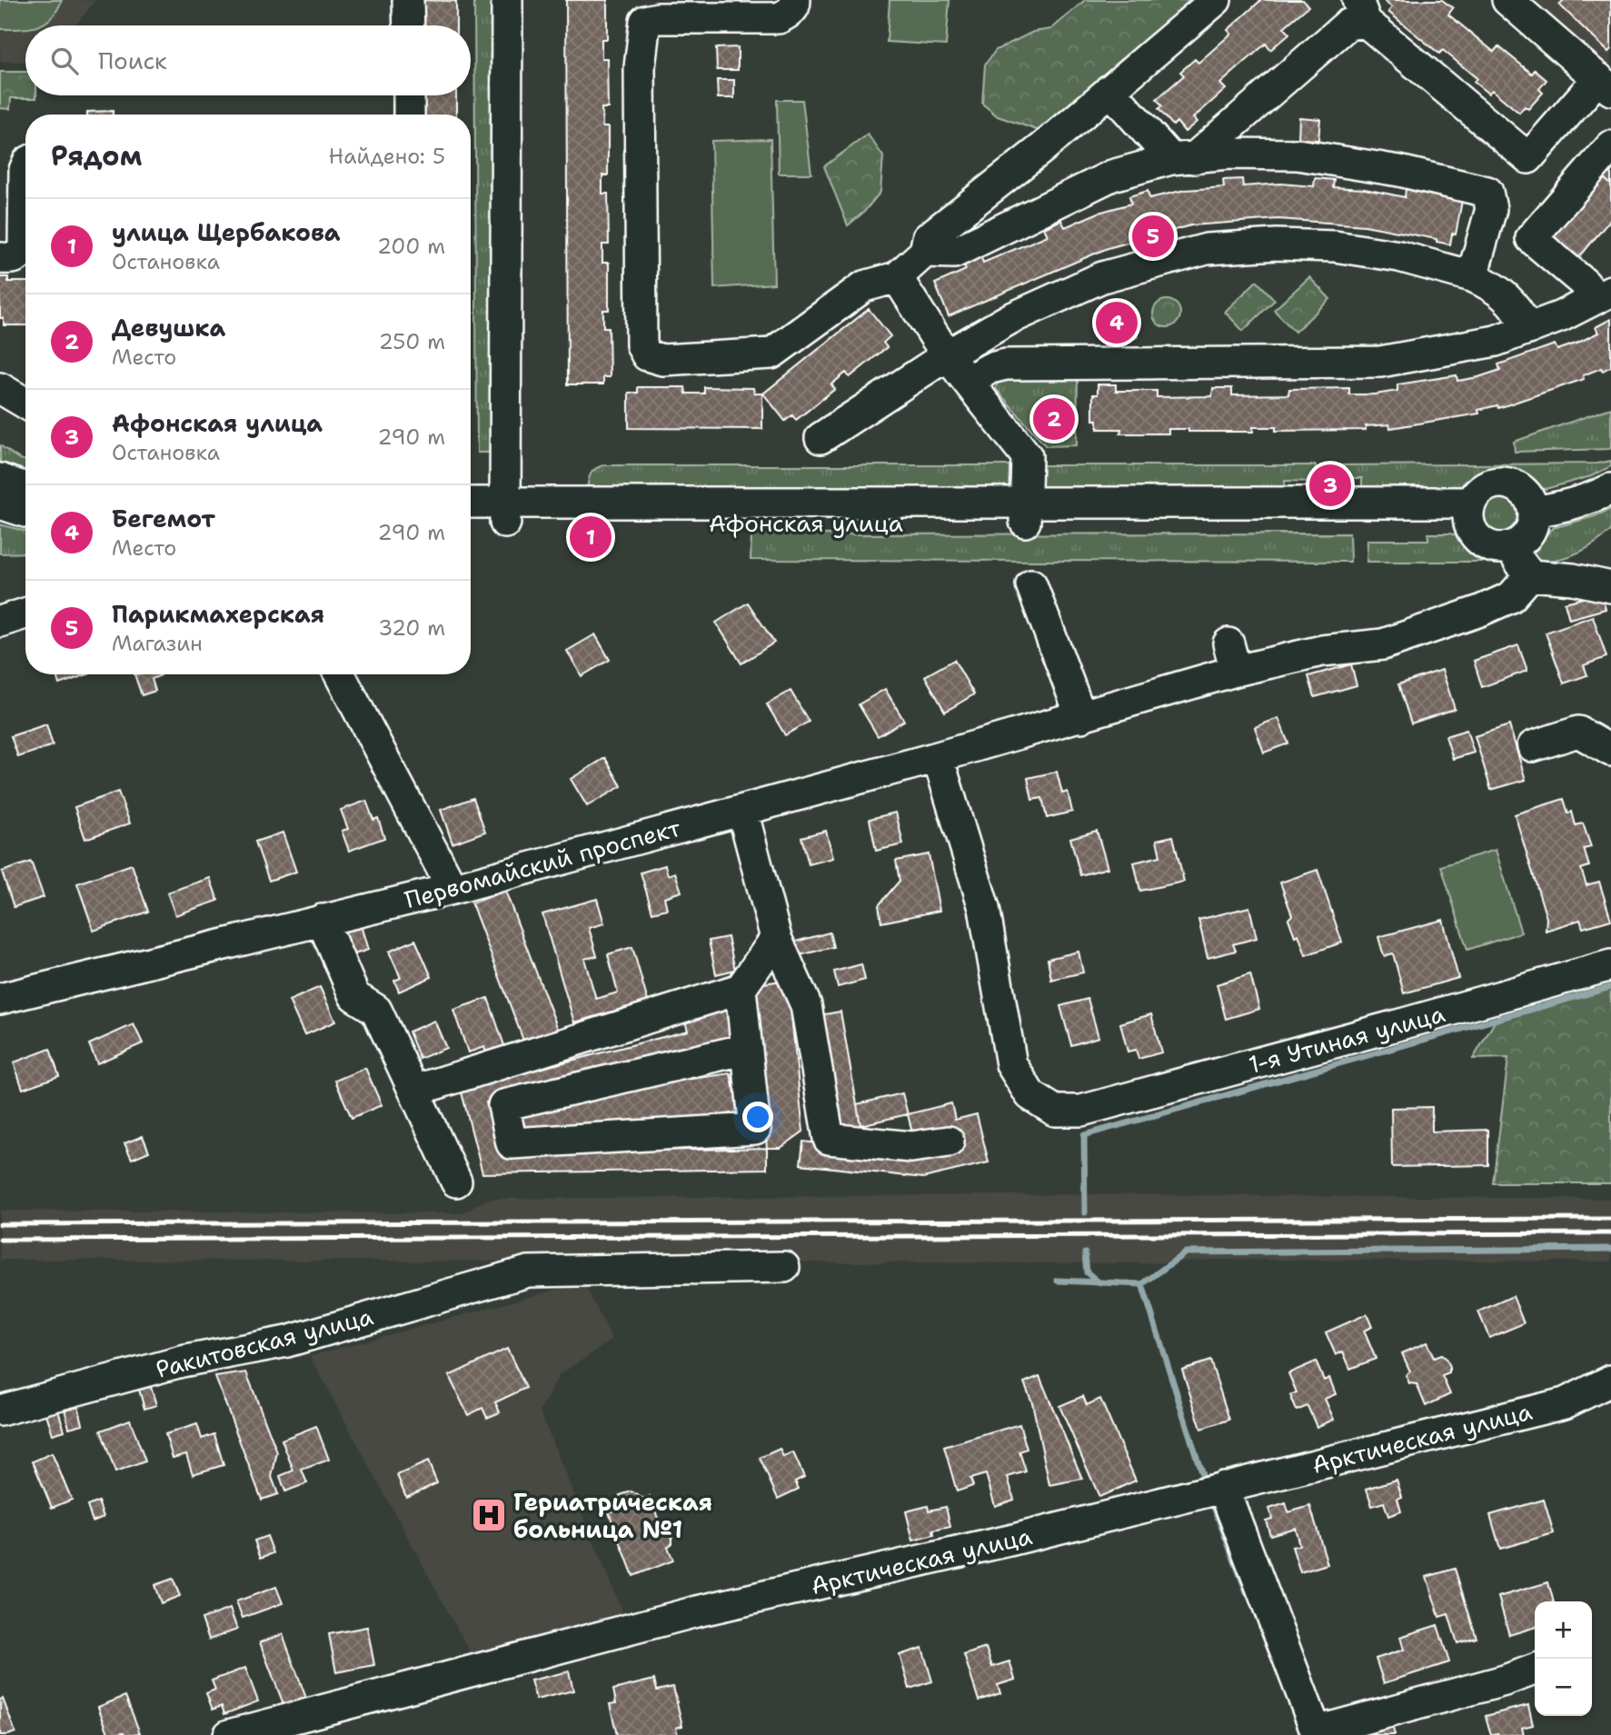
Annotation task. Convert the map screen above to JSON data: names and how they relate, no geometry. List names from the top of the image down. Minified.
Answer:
{"streets":{"street":["Афонская улица","Первомайский проспект","1-я Утиная улица","Ракитовская улица","Арктическая улица"]},"crossings":[["Первомайский проспект","1-я Утиная улица"]],"places":{"hospital":["Гериатрическая больница №1"]},"page":{"search":"Поиск","heading":["Рядом","Найдено: 5"],"list":[{"mark":"1","name":"улица Щербакова","note":"Остановка","value":"200 m"},{"mark":"2","name":"Девушка","note":"Место","value":"250 m"},{"mark":"3","name":"Афонская улица","note":"Остановка","value":"290 m"},{"mark":"4","name":"Бегемот","note":"Место","value":"290 m"},{"mark":"5","name":"Парикмахерская","note":"Магазин","value":"320 m"}],"pins":["5","4","2","3","1"],"map_buttons":["+","−"]}}
